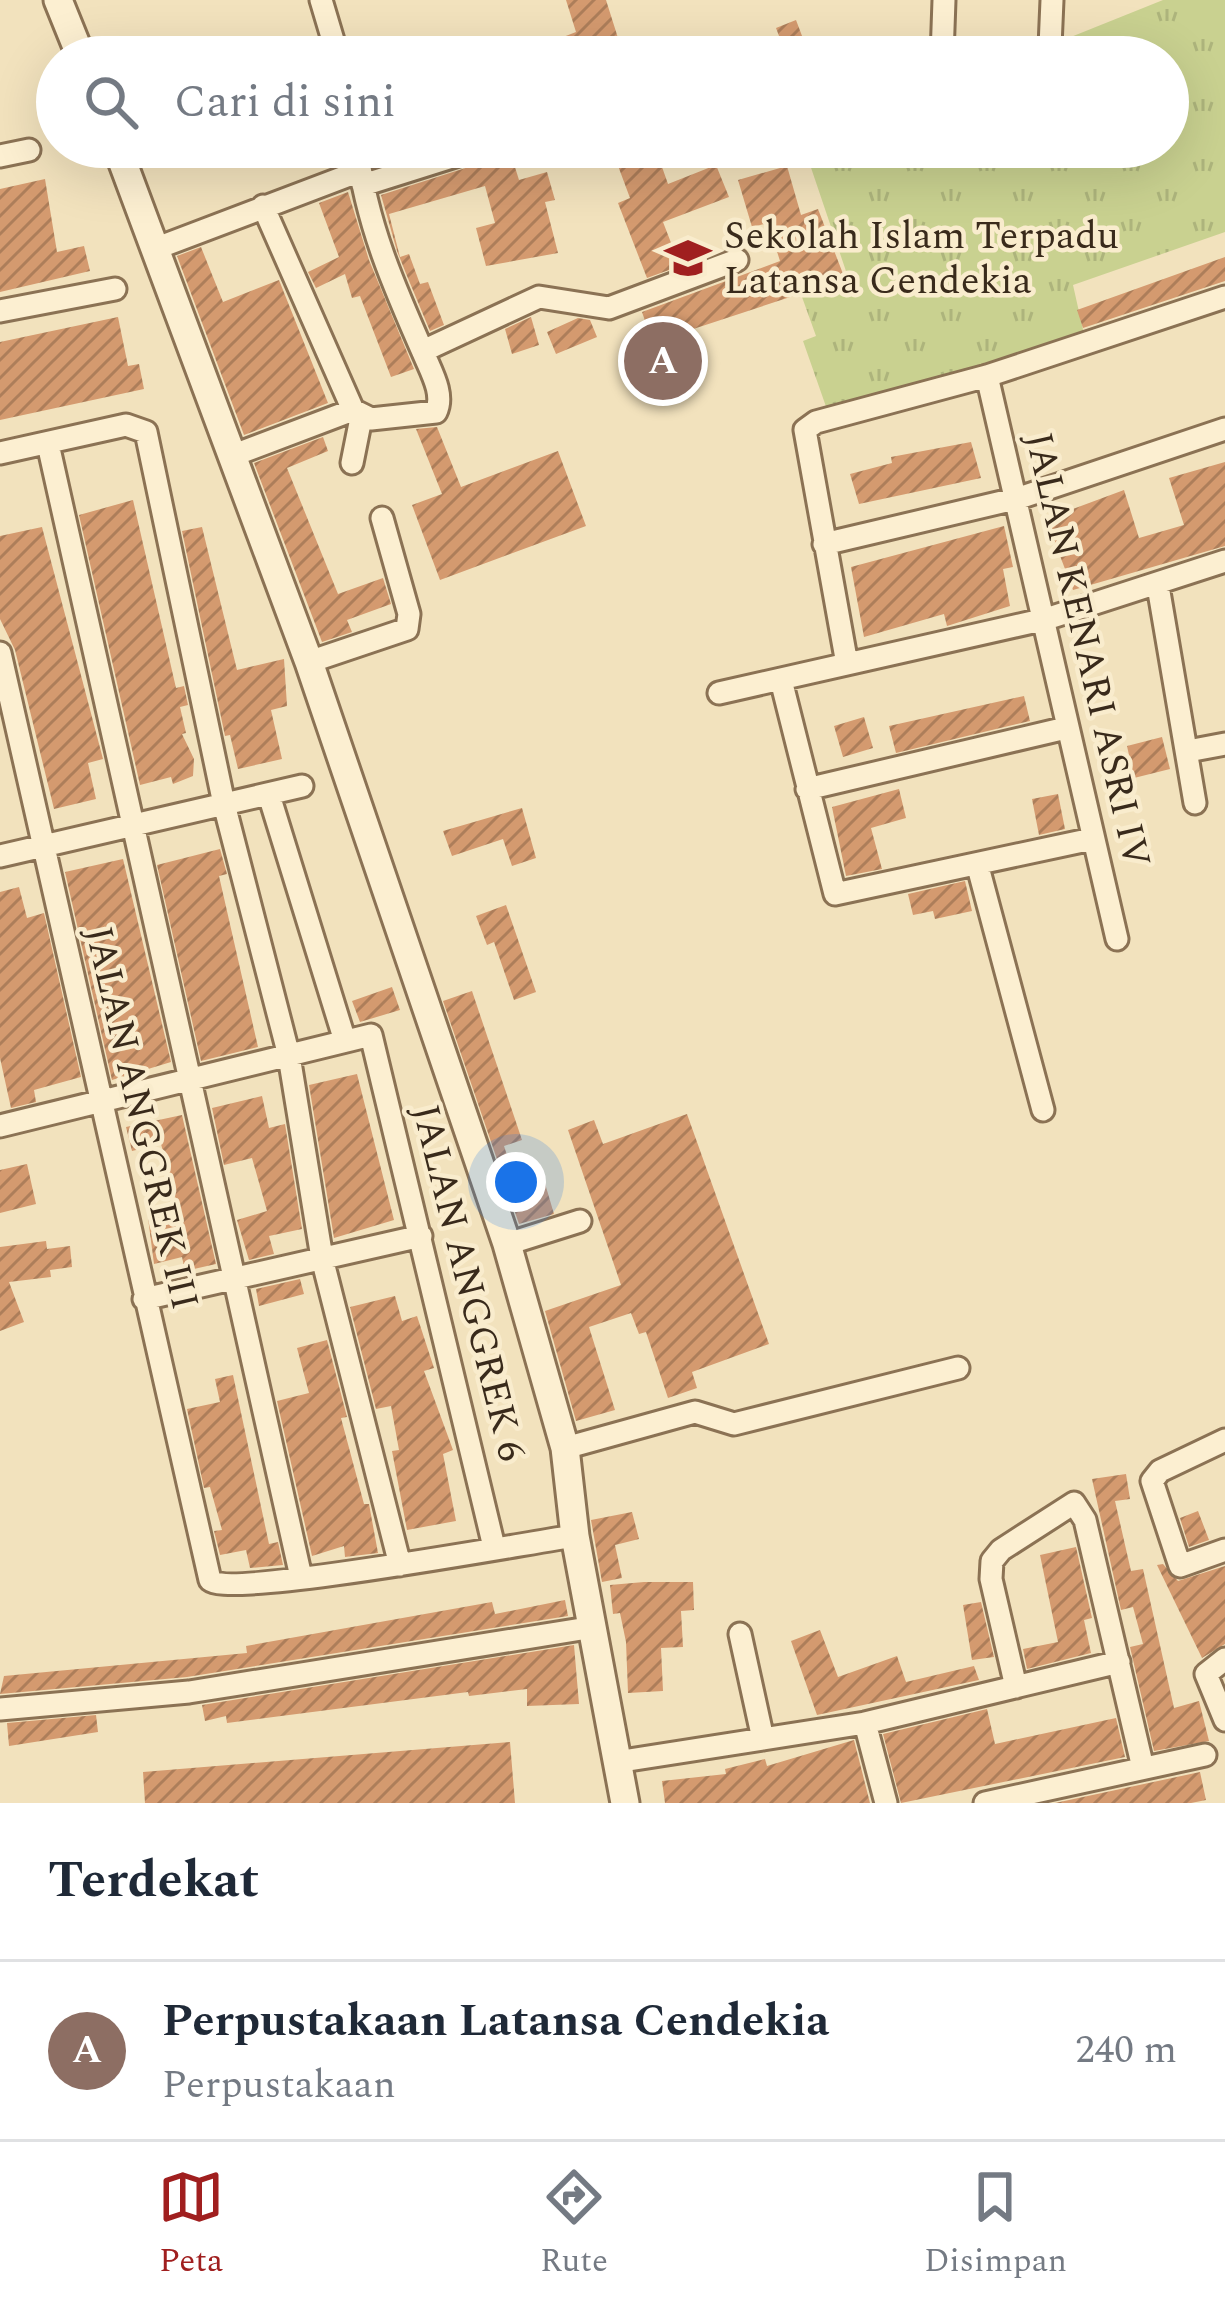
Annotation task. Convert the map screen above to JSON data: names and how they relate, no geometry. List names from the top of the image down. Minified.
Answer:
{"streets":{"street":["JALAN KENARI ASRI IV","JALAN ANGGREK III","JALAN ANGGREK 6"]},"places":{"school or university":["Sekolah Islam Terpadu Latansa Cendekia"]},"page":{"search":"Cari di sini","pins":"A","heading":"Terdekat","list":[{"mark":"A","name":"Perpustakaan Latansa Cendekia","note":"Perpustakaan","value":"240 m"}],"nav":["Peta","Rute","Disimpan"]}}
